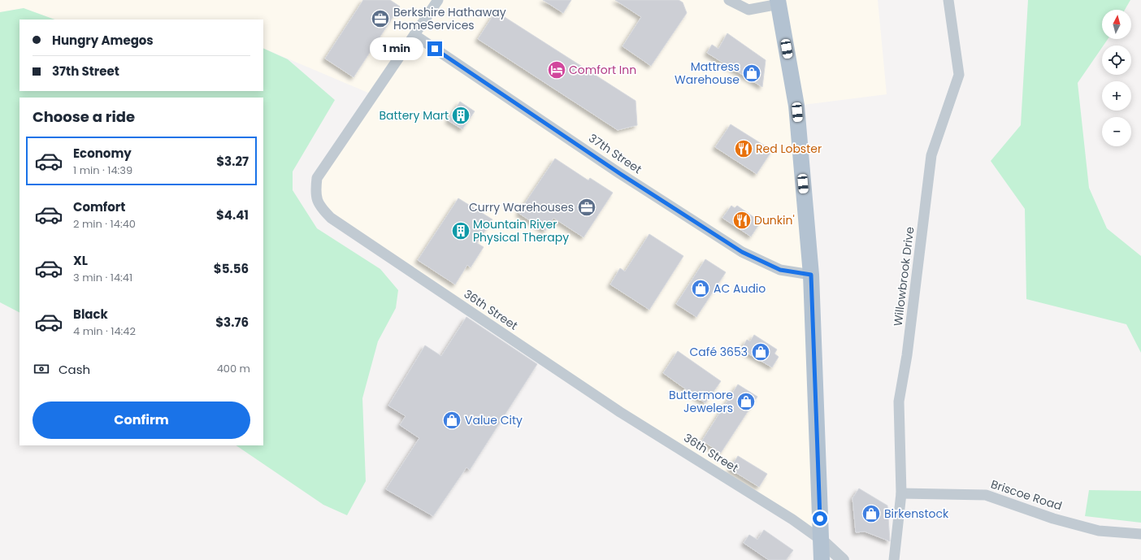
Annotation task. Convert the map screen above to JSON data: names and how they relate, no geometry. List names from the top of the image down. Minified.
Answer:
{"streets":{"street":["37th Street","Willowbrook Drive","36th Street","Briscoe Road"]},"crossings":[["37th Street","36th Street"],["Willowbrook Drive","Briscoe Road"]],"places":{"office":["Berkshire Hathaway HomeServices","Curry Warehouses"],"hotel":["Comfort Inn"],"shop":["Mattress Warehouse","AC Audio","Café 3653","Buttermore Jewelers","Value City","Birkenstock"],"building":["Battery Mart","Mountain River Physical Therapy"],"restaurant":["Red Lobster","Dunkin'"]},"north":"top","page":{"map_buttons":["+","−"],"banner":["Hungry Amegos","37th Street"],"bubble":"1 min","heading":"Choose a ride","list":[{"name":"Economy","note":"1 min · 14:39","value":"$3.27"},{"name":"Comfort","note":"2 min · 14:40","value":"$4.41"},{"name":"XL","note":"3 min · 14:41","value":"$5.56"},{"name":"Black","note":"4 min · 14:42","value":"$3.76"}],"pay":["Cash","400 m"],"buttons":"Confirm"}}
